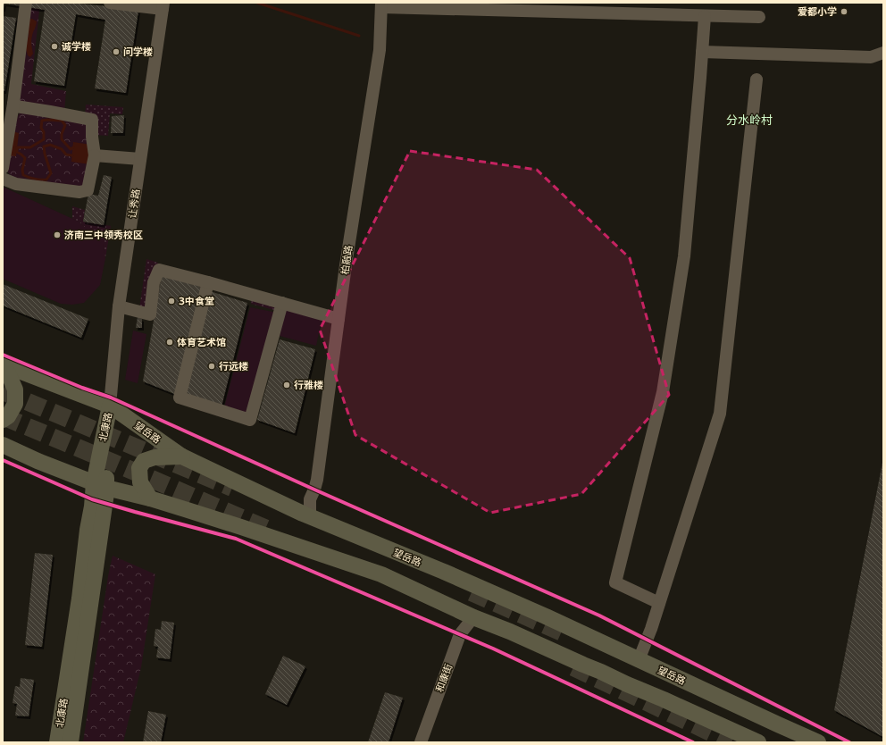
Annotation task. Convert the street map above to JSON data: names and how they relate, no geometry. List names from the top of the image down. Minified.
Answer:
{"streets":{"main road":["北康路","望岳路"],"street":["让秀路","柏融路","和康街"]},"crossings":[["让秀路","北康路"],["让秀路","望岳路"],["柏融路","望岳路"],["北康路","望岳路"]],"districts":["分水岭村"],"places":["爱都小学","诚学楼","问学楼","济南三中领秀校区","3中食堂","体育艺术馆","行远楼","行雅楼"]}
